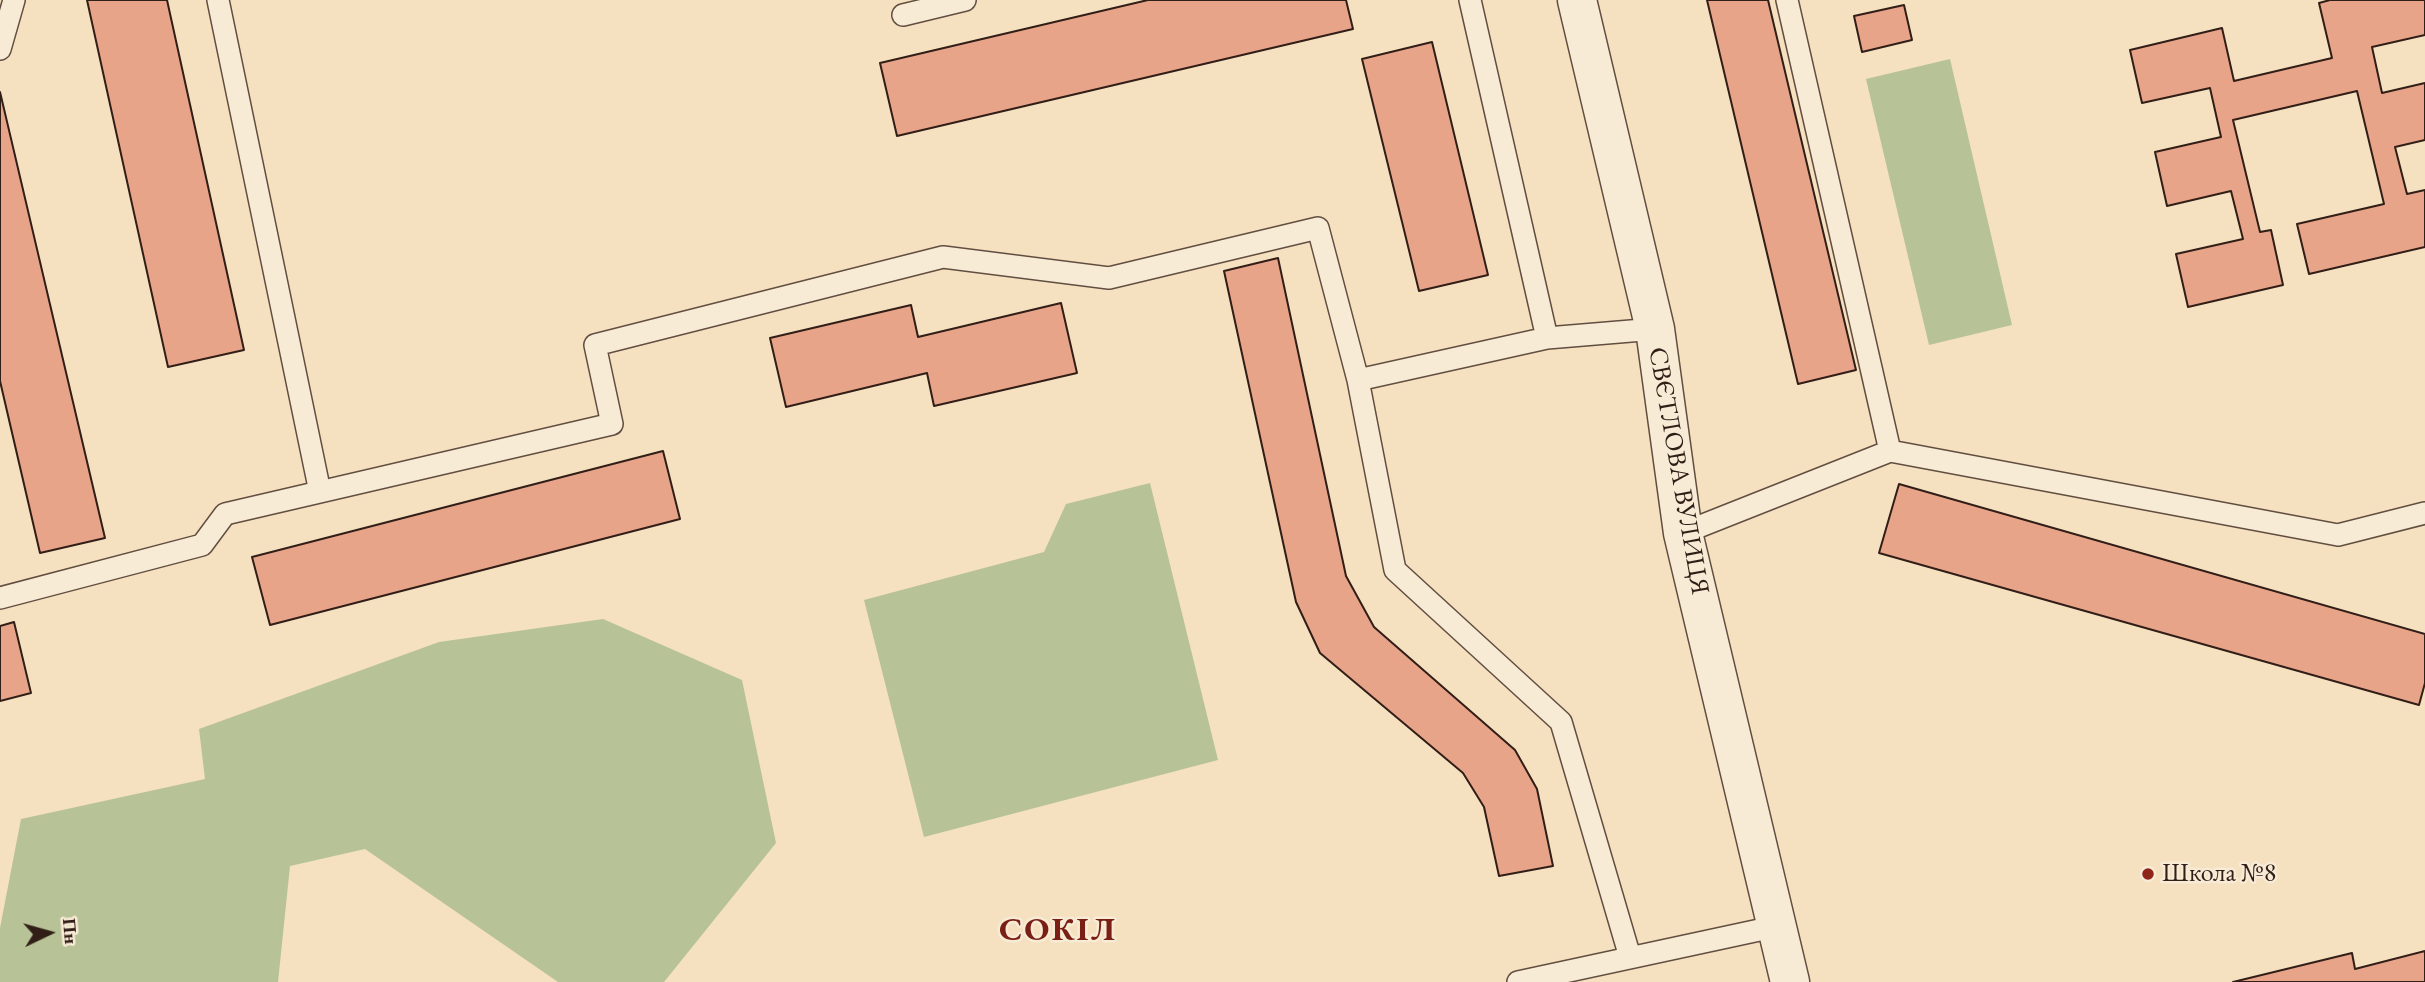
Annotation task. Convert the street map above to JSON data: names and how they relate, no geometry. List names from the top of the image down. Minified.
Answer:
{"streets":{"street":["СВЄТЛОВА ВУЛИЦЯ"]},"districts":["СОКІЛ"],"places":["Школа №8"],"north":"right"}
